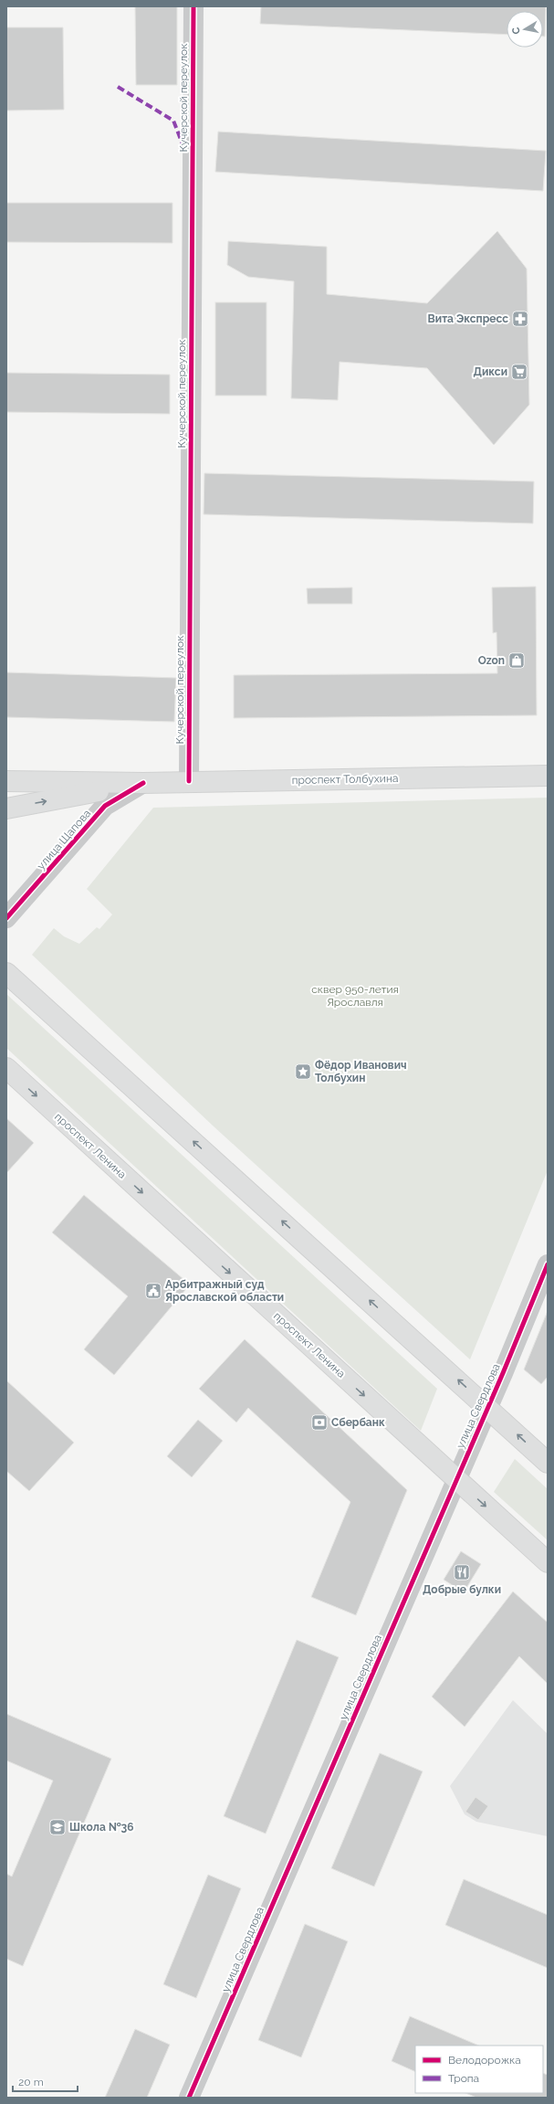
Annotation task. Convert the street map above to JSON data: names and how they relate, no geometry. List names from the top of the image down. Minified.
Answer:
{"streets":{"main road":["проспект Толбухина","проспект Ленина"],"street":["Кучерской переулок","улица Щапова","улица Свердлова"]},"crossings":[["Кучерской переулок","проспект Толбухина"],["проспект Толбухина","улица Щапова"],["проспект Ленина","улица Свердлова"]],"parks":["сквер 950-летия Ярославля"],"places":{"pharmacy":["Вита Экспресс"],"supermarket":["Дикси"],"shop":["Ozon"],"place":["Фёдор Иванович Толбухин"],"public building":["Арбитражный суд Ярославской области"],"bank":["Сбербанк"],"restaurant":["Добрые булки"],"school or university":["Школа №36"]},"legend":["Велодорожка","Тропа"],"scale_bar":"20 m","north":"left"}
